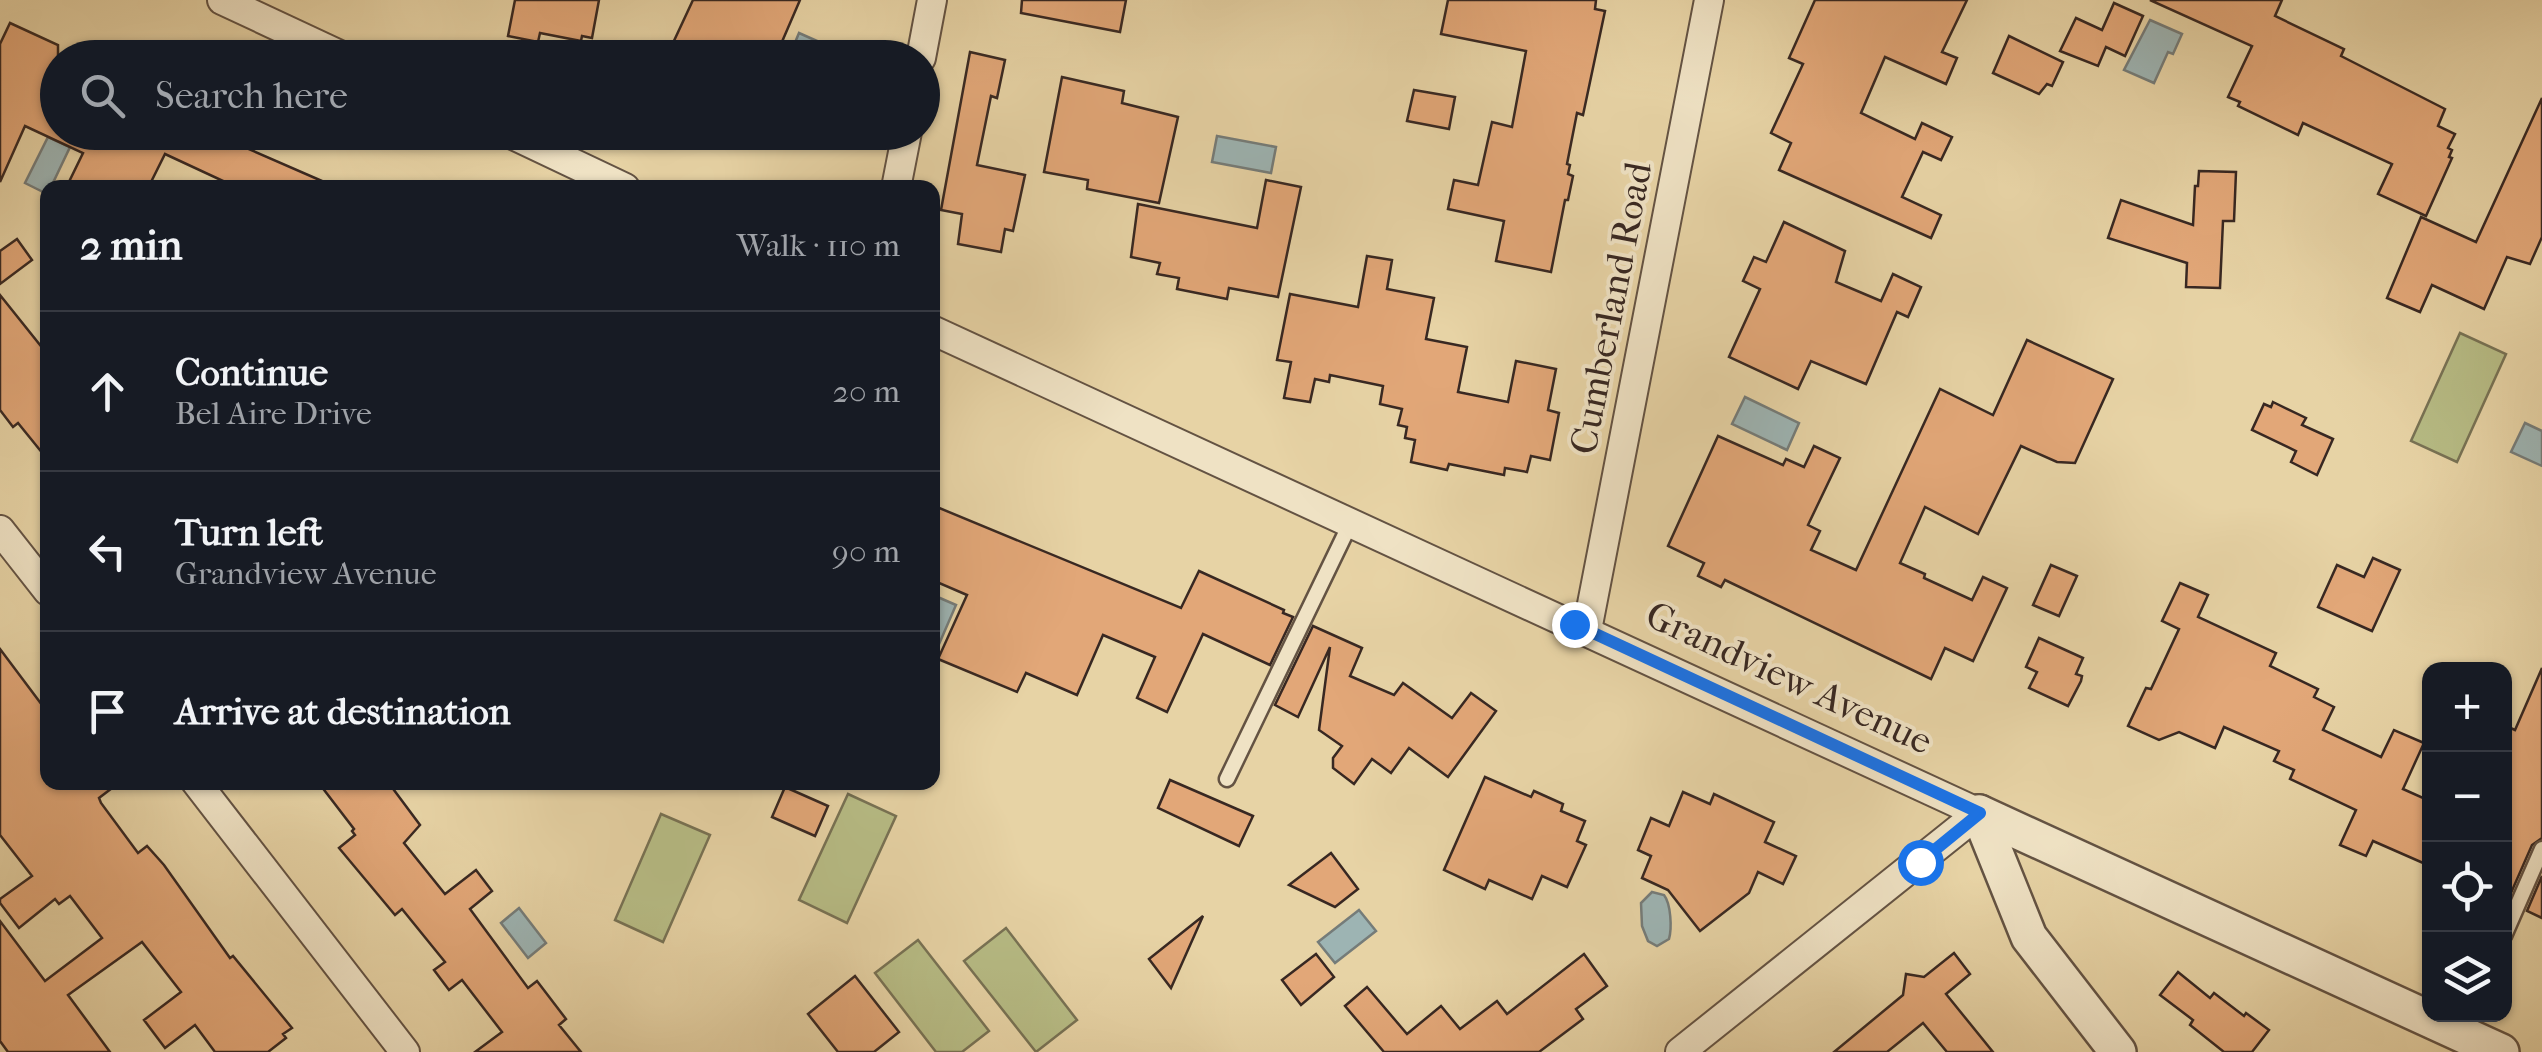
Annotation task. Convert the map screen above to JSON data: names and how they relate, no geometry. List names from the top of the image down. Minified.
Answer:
{"streets":{"street":["Cumberland Road","Grandview Avenue"]},"crossings":[["Cumberland Road","Grandview Avenue"]],"page":{"search":"Search here","heading":["2 min","Walk · 110 m"],"list":[["Continue","Bel Aire Drive","20 m"],["Turn left","Grandview Avenue","90 m"],"Arrive at destination"],"map_buttons":["+","−"]}}
